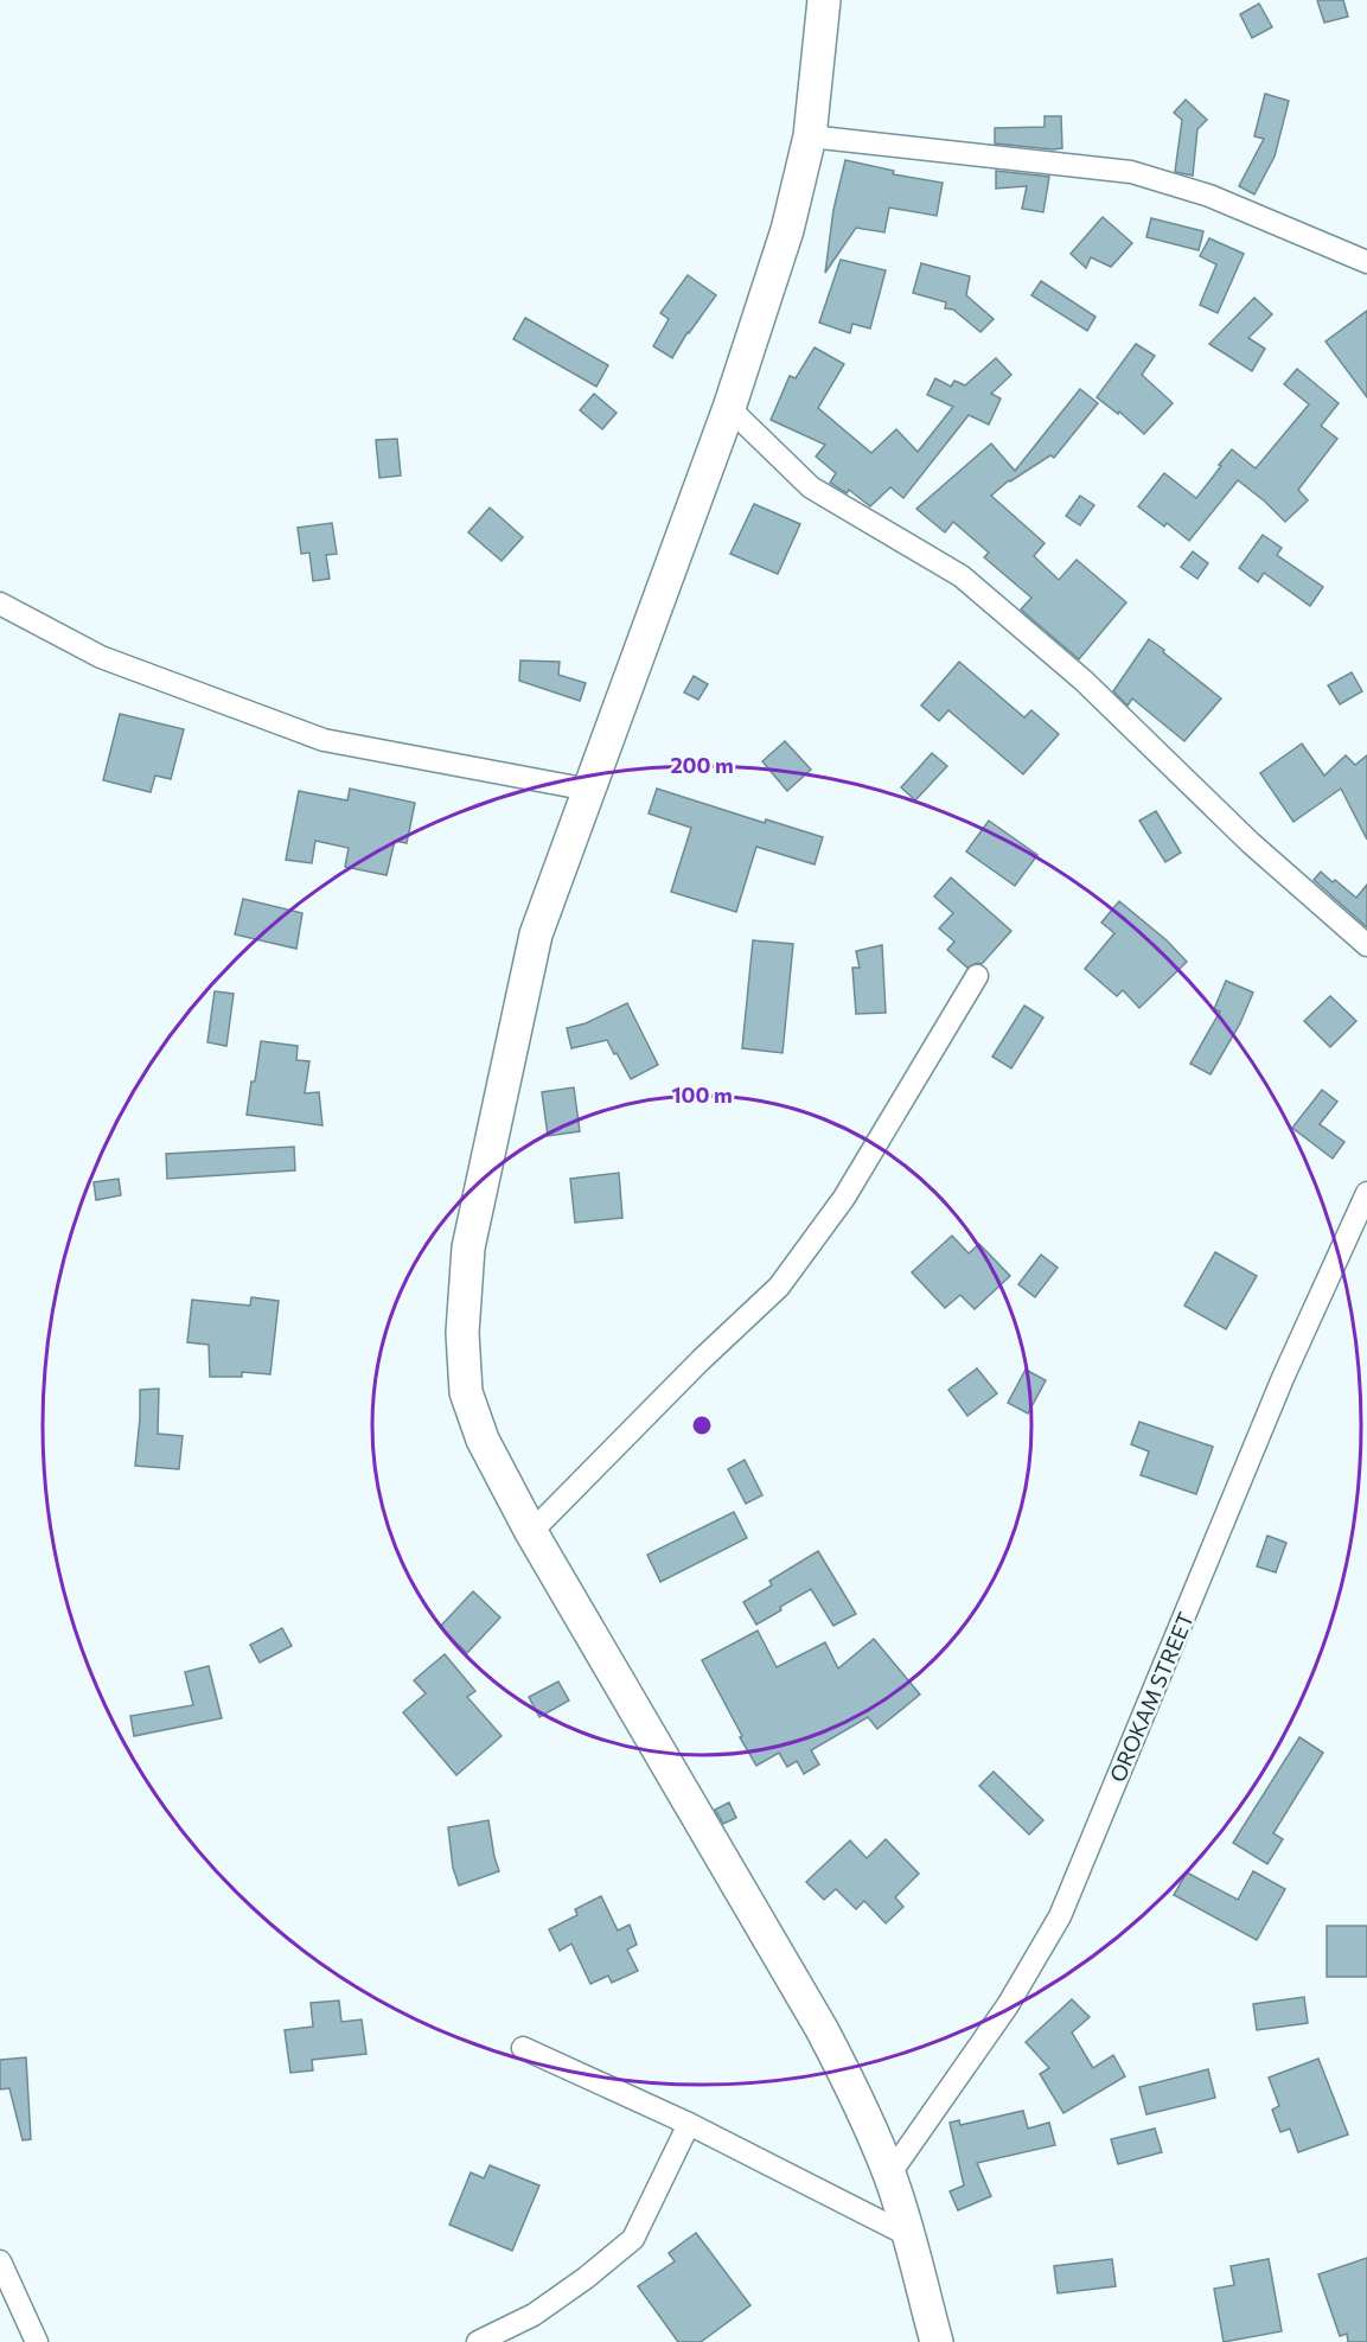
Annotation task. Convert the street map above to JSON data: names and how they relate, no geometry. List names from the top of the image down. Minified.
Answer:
{"streets":{"street":["OROKAM STREET"]},"rings":["200 m","100 m"]}
